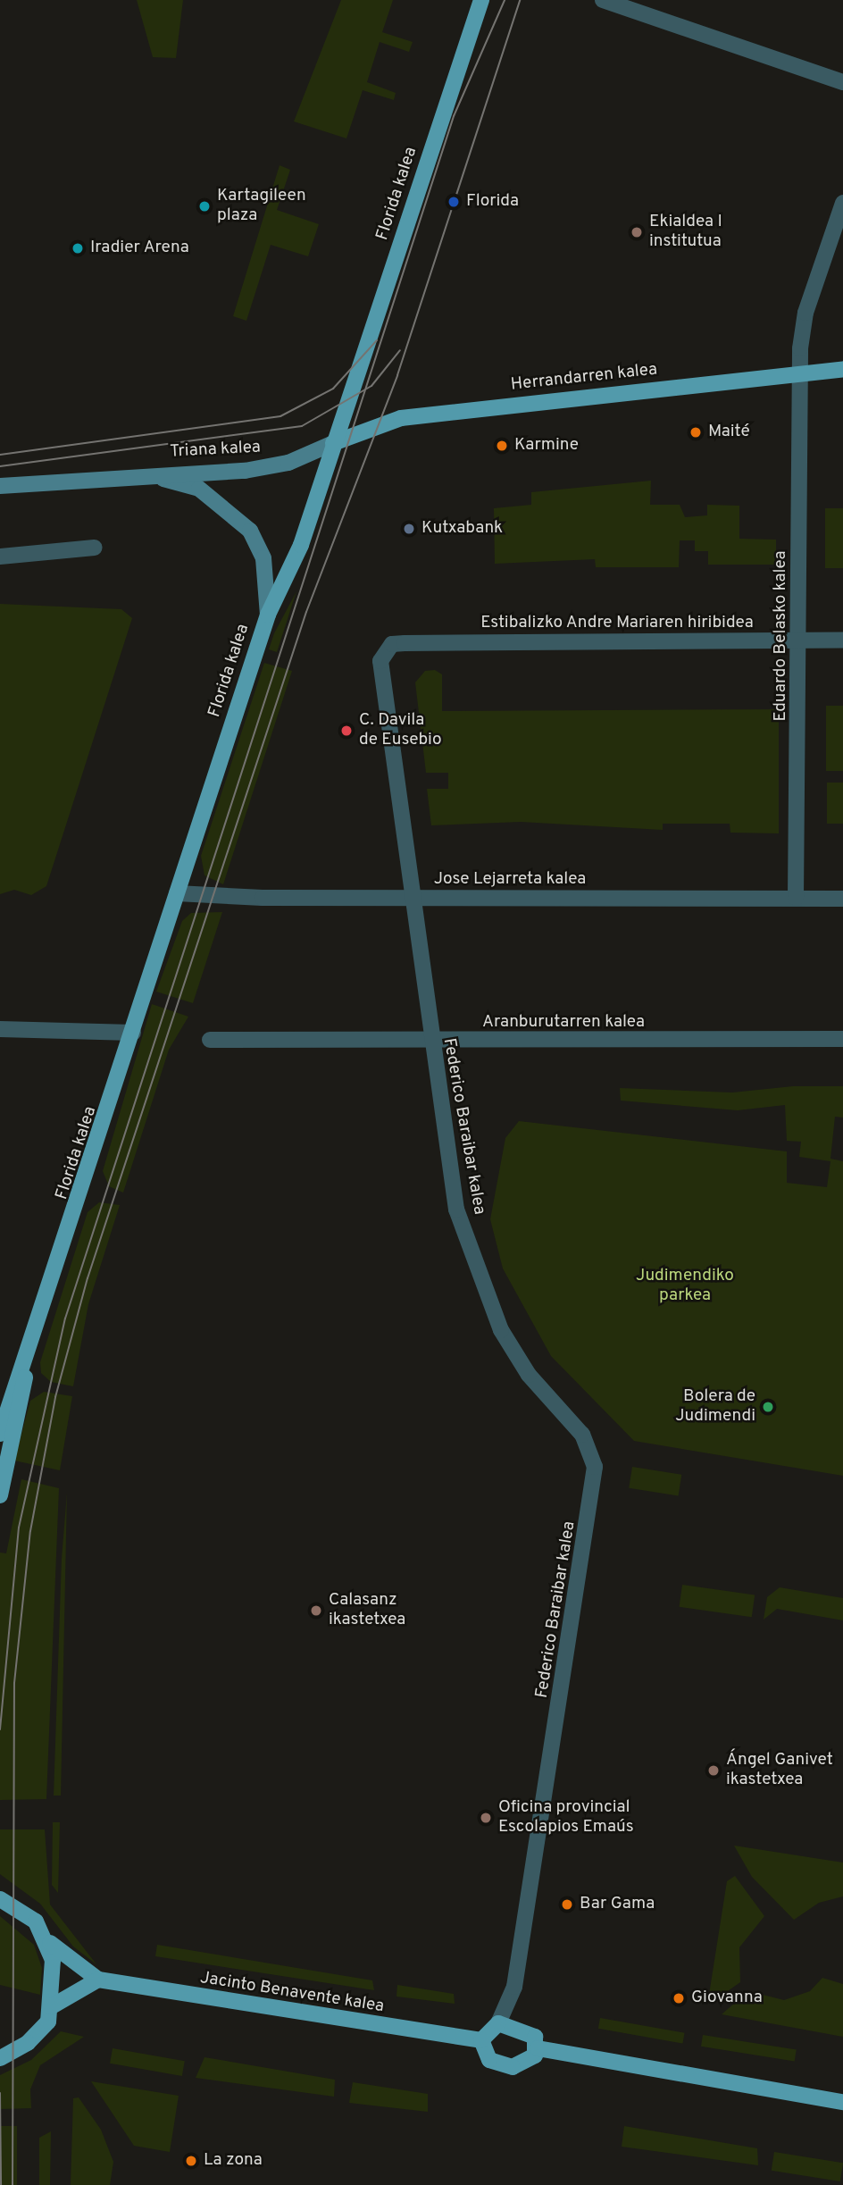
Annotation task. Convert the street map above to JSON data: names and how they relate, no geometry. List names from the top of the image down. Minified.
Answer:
{"streets":{"main road":["Florida kalea","Herrandarren kalea","Triana kalea","Jacinto Benavente kalea"],"street":["Estibalizko Andre Mariaren hiribidea","Eduardo Belasko kalea","Jose Lejarreta kalea","Aranburutarren kalea","Federico Baraibar kalea"]},"crossings":[["Florida kalea","Herrandarren kalea"],["Florida kalea","Triana kalea"],["Florida kalea","Jose Lejarreta kalea"],["Herrandarren kalea","Triana kalea"],["Herrandarren kalea","Eduardo Belasko kalea"],["Estibalizko Andre Mariaren hiribidea","Eduardo Belasko kalea"],["Estibalizko Andre Mariaren hiribidea","Federico Baraibar kalea"],["Eduardo Belasko kalea","Jose Lejarreta kalea"],["Jose Lejarreta kalea","Federico Baraibar kalea"],["Aranburutarren kalea","Federico Baraibar kalea"],["Federico Baraibar kalea","Jacinto Benavente kalea"]],"parks":["Judimendiko parkea"],"places":["Florida","Kartagileen plaza","Ekialdea I institutua","Iradier Arena","Maité","Karmine","Kutxabank","C. Davila de Eusebio","Bolera de Judimendi","Calasanz ikastetxea","Ángel Ganivet ikastetxea","Oficina provincial Escolapios Emaús","Bar Gama","Giovanna","La zona"]}
